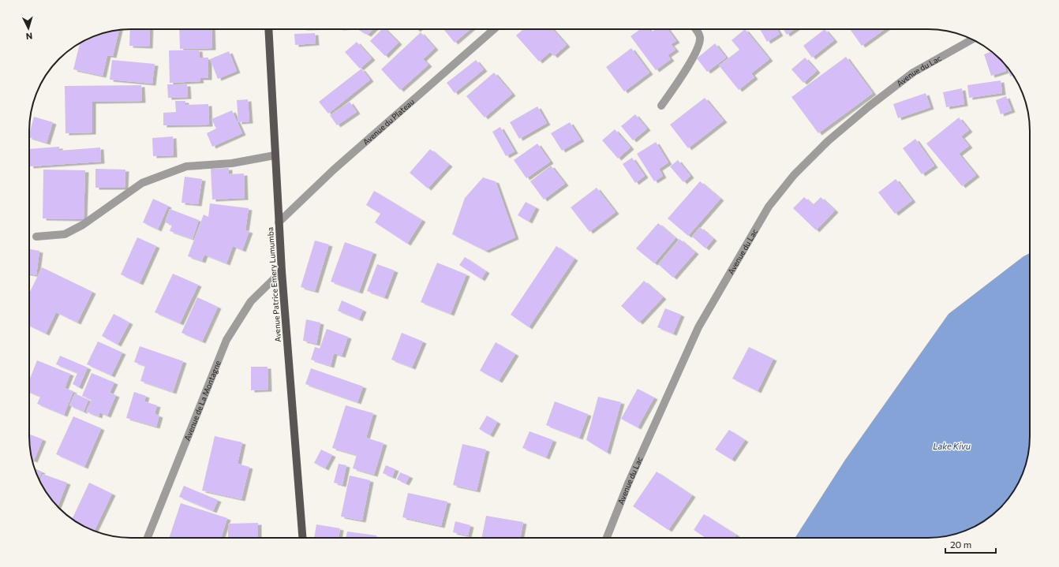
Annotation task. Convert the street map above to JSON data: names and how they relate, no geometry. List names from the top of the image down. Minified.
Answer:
{"streets":{"main road":["Avenue Patrice Emery Lumumba"],"street":["Avenue du Lac","Avenue du Plateau","Avenue de La Montagne"]},"crossings":[["Avenue du Plateau","Avenue Patrice Emery Lumumba"],["Avenue Patrice Emery Lumumba","Avenue de La Montagne"]],"water":["Lake Kivu"],"scale_bar":"20 m","north":"bottom"}
